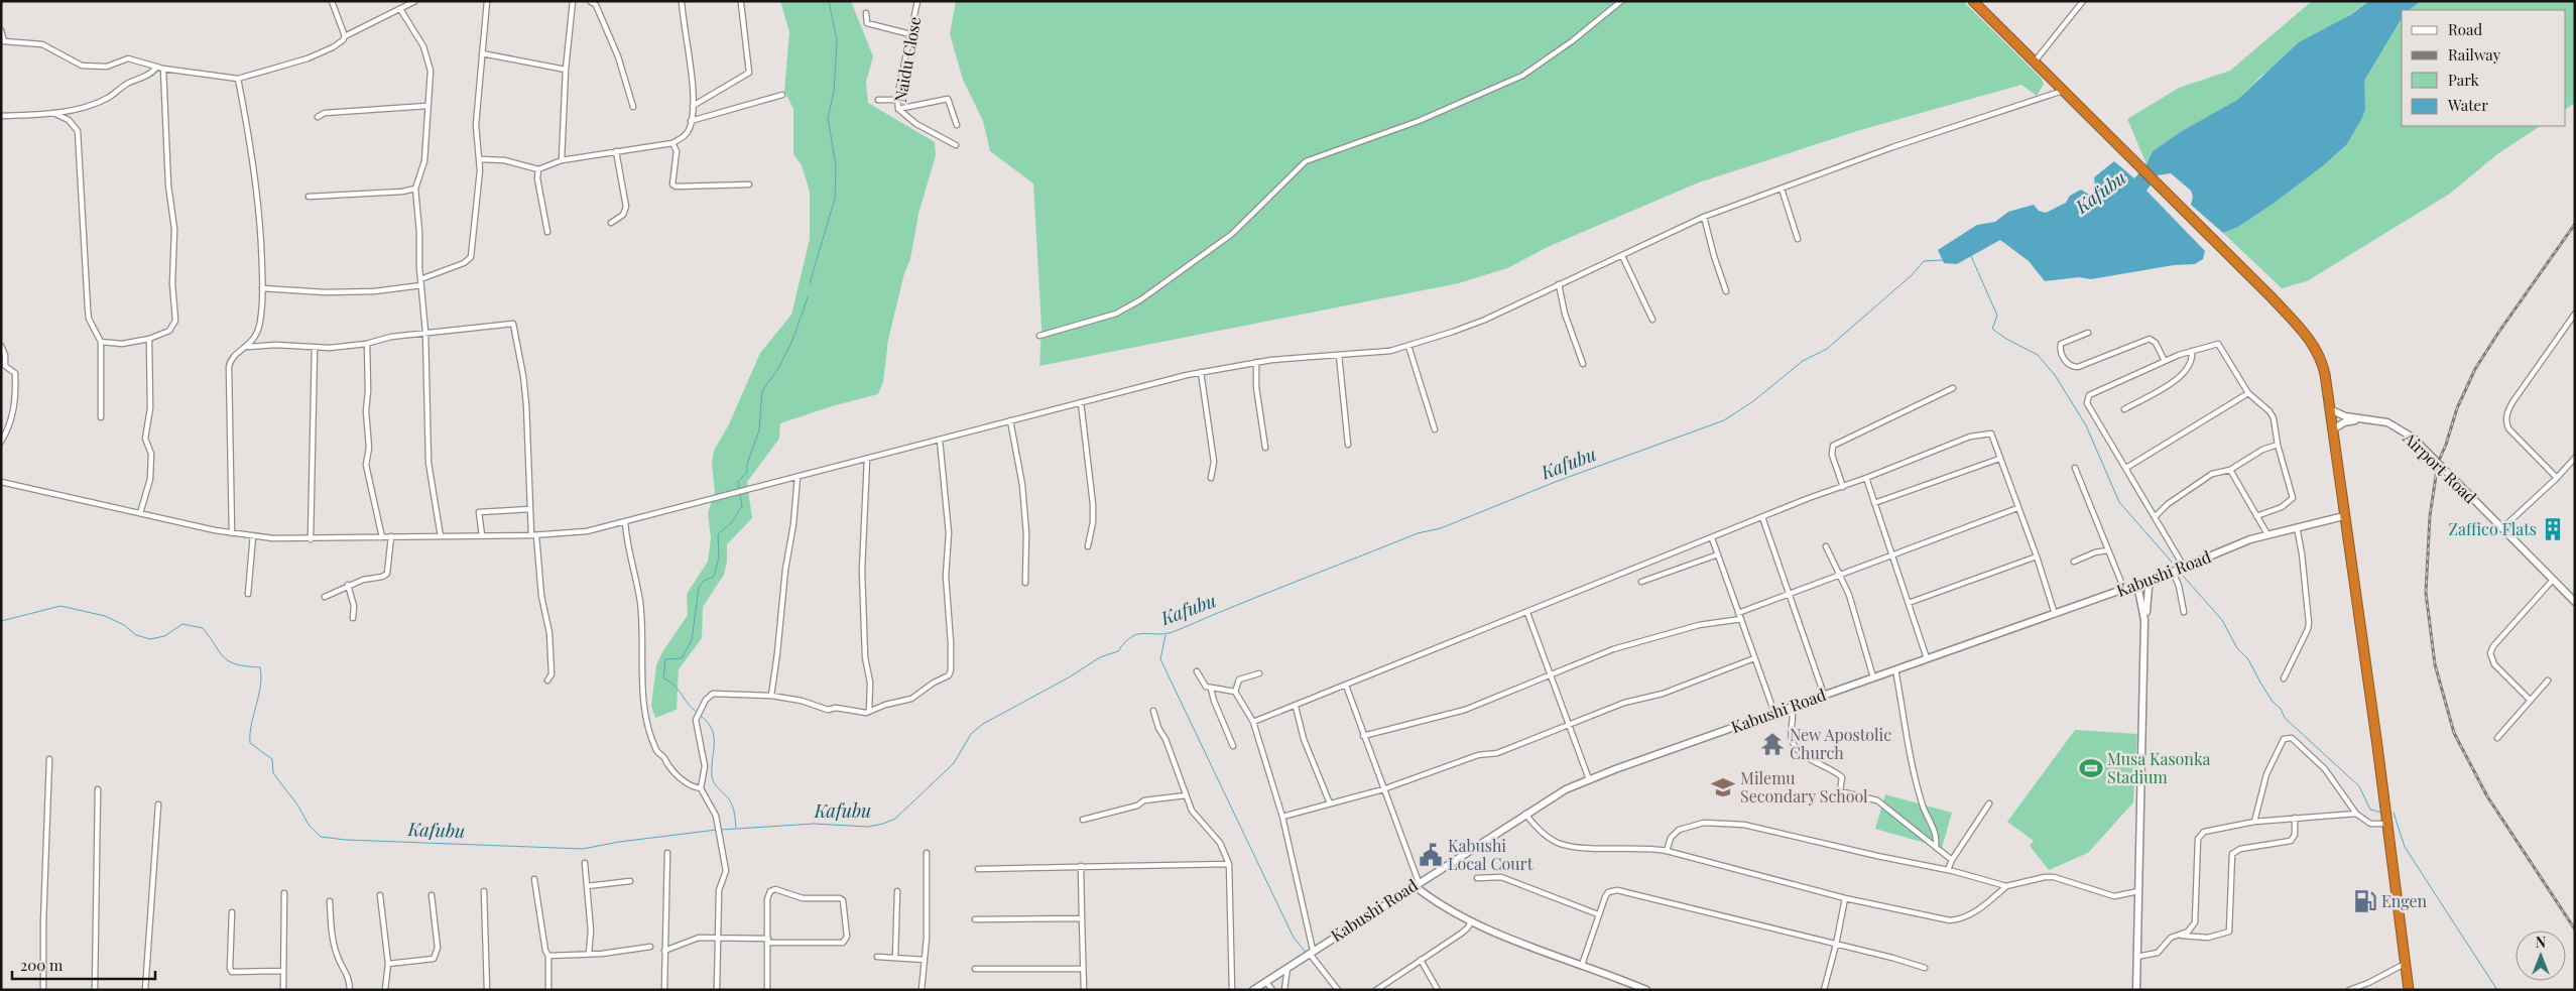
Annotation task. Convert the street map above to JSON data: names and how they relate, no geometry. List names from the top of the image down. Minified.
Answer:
{"streets":{"main road":["Airport Road","Kabushi Road"],"street":["Naidu Close"]},"water":["Kafubu"],"places":{"building":["Zaffico Flats"],"temple":["New Apostolic Church"],"sports":["Musa Kasonka Stadium"],"school or university":["Milemu Secondary School"],"public building":["Kabushi Local Court"],"fuel station":["Engen"]},"legend":["Road","Railway","Park","Water"],"scale_bar":"200 m","north":"top"}
